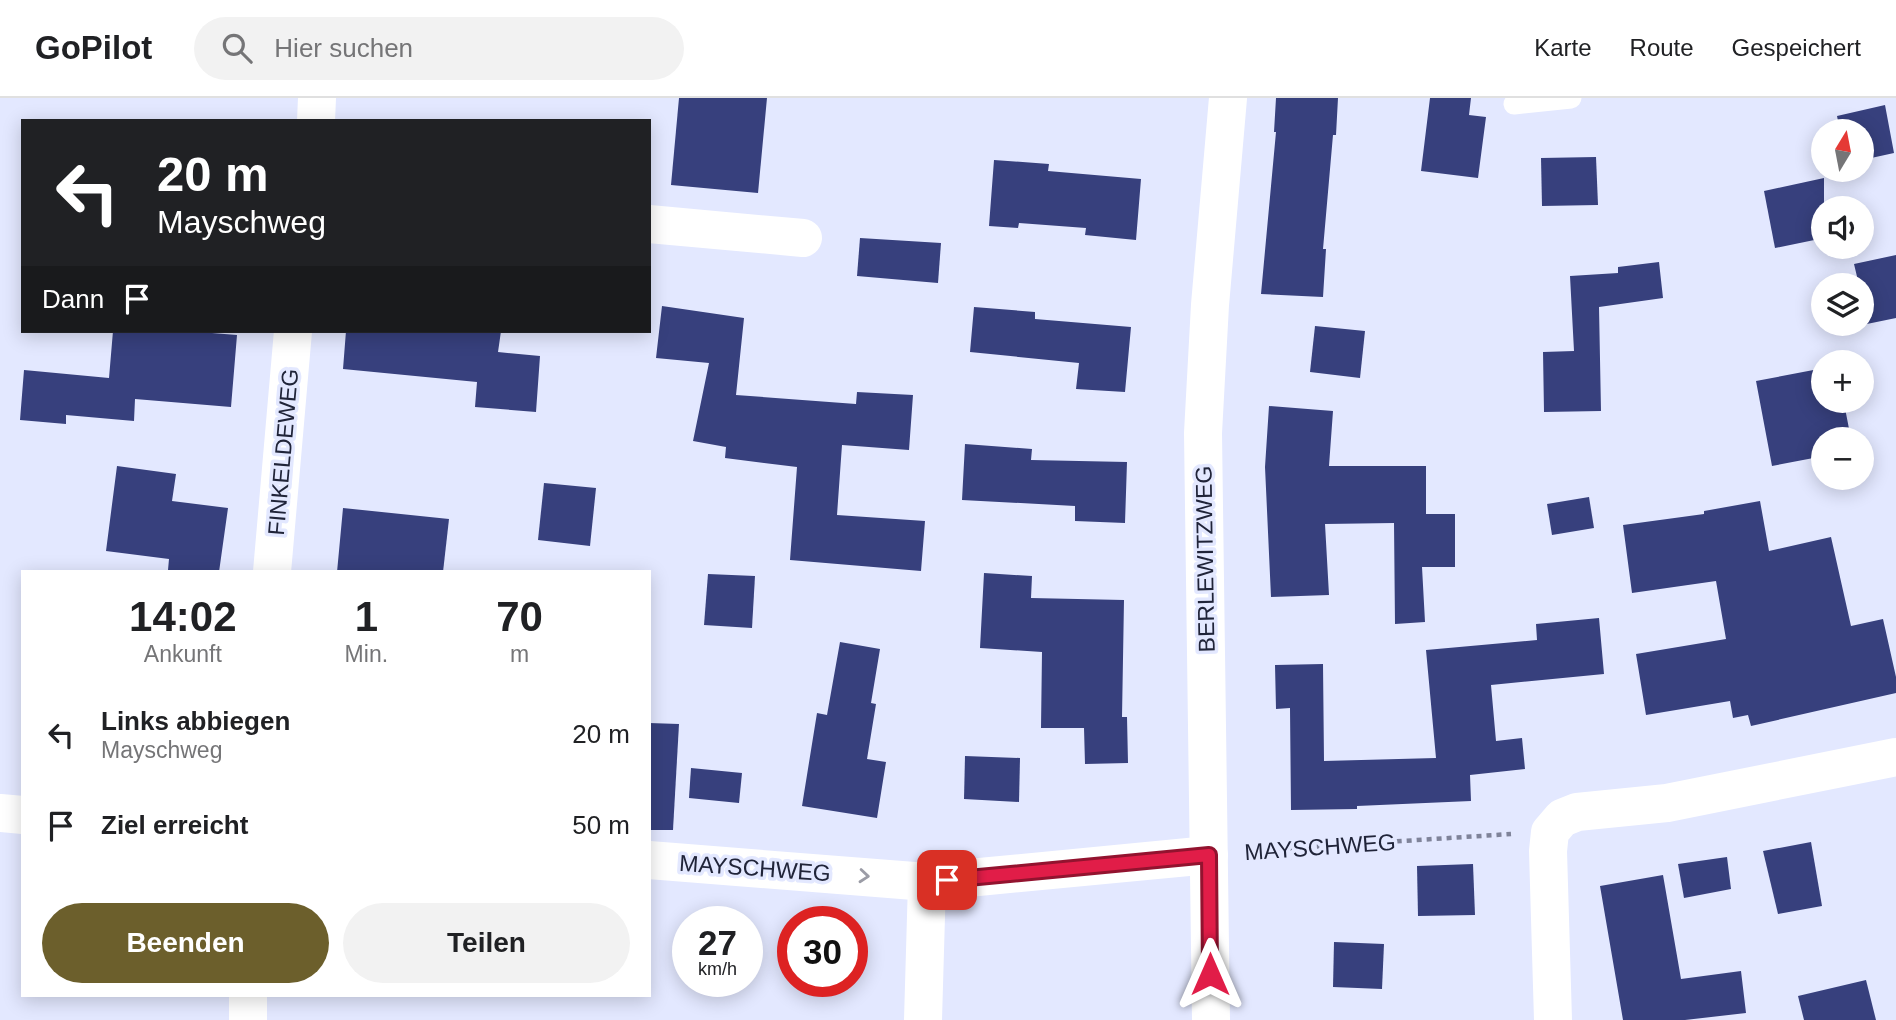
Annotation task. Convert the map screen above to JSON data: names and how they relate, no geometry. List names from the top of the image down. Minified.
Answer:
{"streets":{"street":["FINKELDEWEG","BERLEWITZWEG","MAYSCHWEG"]},"crossings":[["BERLEWITZWEG","MAYSCHWEG"]],"north":"top","page":{"header":"GoPilot","search":"Hier suchen","nav":["Karte","Route","Gespeichert"],"map_buttons":["+","−"],"turn":["20 m","Mayschweg"],"then":"Dann","eta":["14:02","Ankunft","1","Min.","70","m"],"list":[{"name":"Links abbiegen","note":"Mayschweg","value":"20 m"},{"name":"Ziel erreicht","value":"50 m"}],"buttons":["Beenden","Teilen"],"speed":"27 km/h","limit":"30"}}
